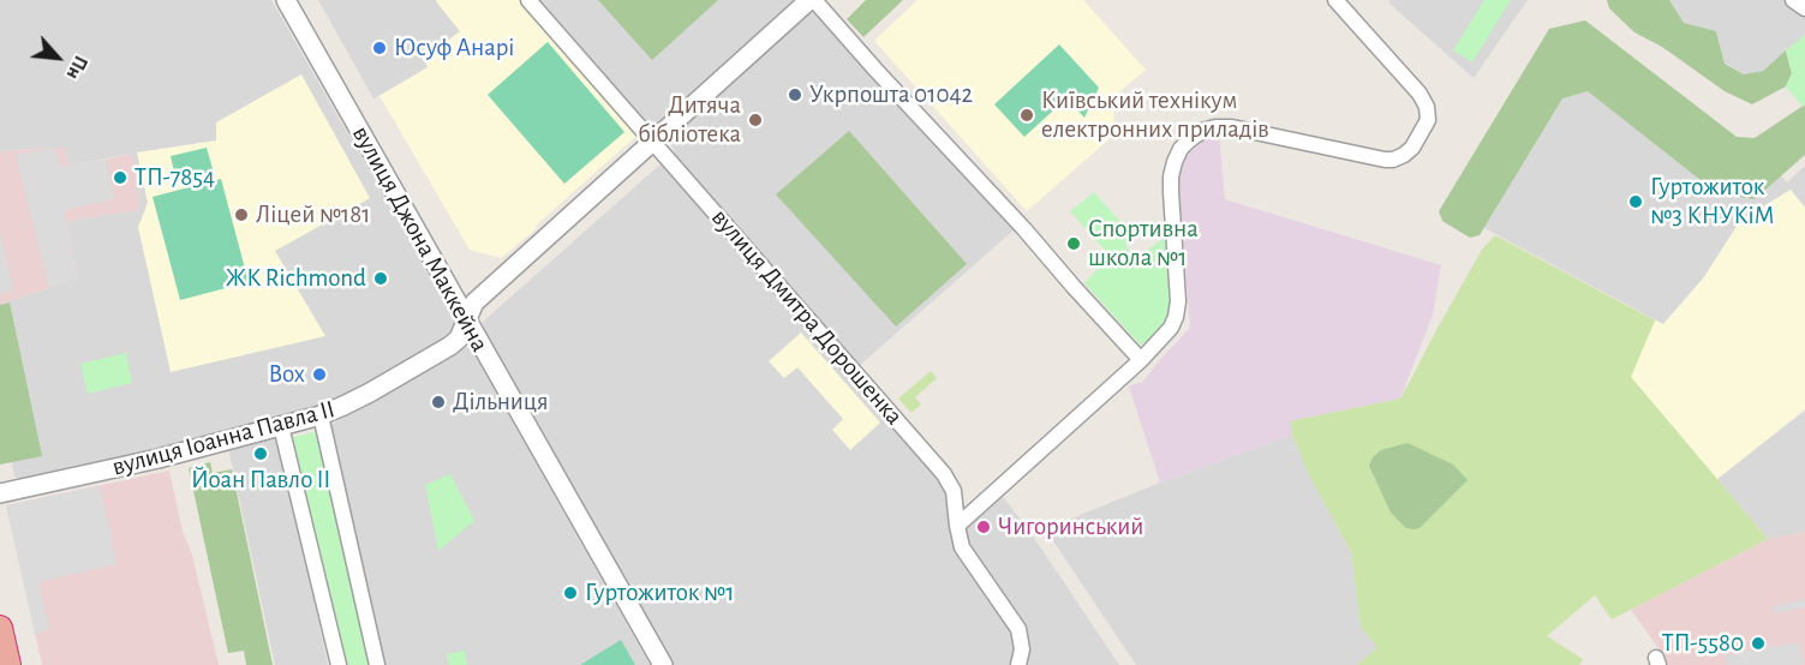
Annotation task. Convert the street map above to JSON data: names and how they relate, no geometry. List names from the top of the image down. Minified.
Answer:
{"streets":{"street":["вулиця Джона Маккейна","вулиця Дмитра Дорошенка","вулиця Іоанна Павла II"]},"crossings":[["вулиця Джона Маккейна","вулиця Іоанна Павла II"],["вулиця Дмитра Дорошенка","вулиця Іоанна Павла II"]],"places":["Юсуф Анарі","Укрпошта 01042","Київський технікум електронних приладів","Дитяча бібліотека","ТП-7854","Гуртожиток №3 КНУКіМ","Ліцей №181","Спортивна школа №1","ЖК Richmond","Box","Дільниця","Йоан Павло II","Чигоринський","Гуртожиток №1","ТП-5580"],"north":"bottom right"}
